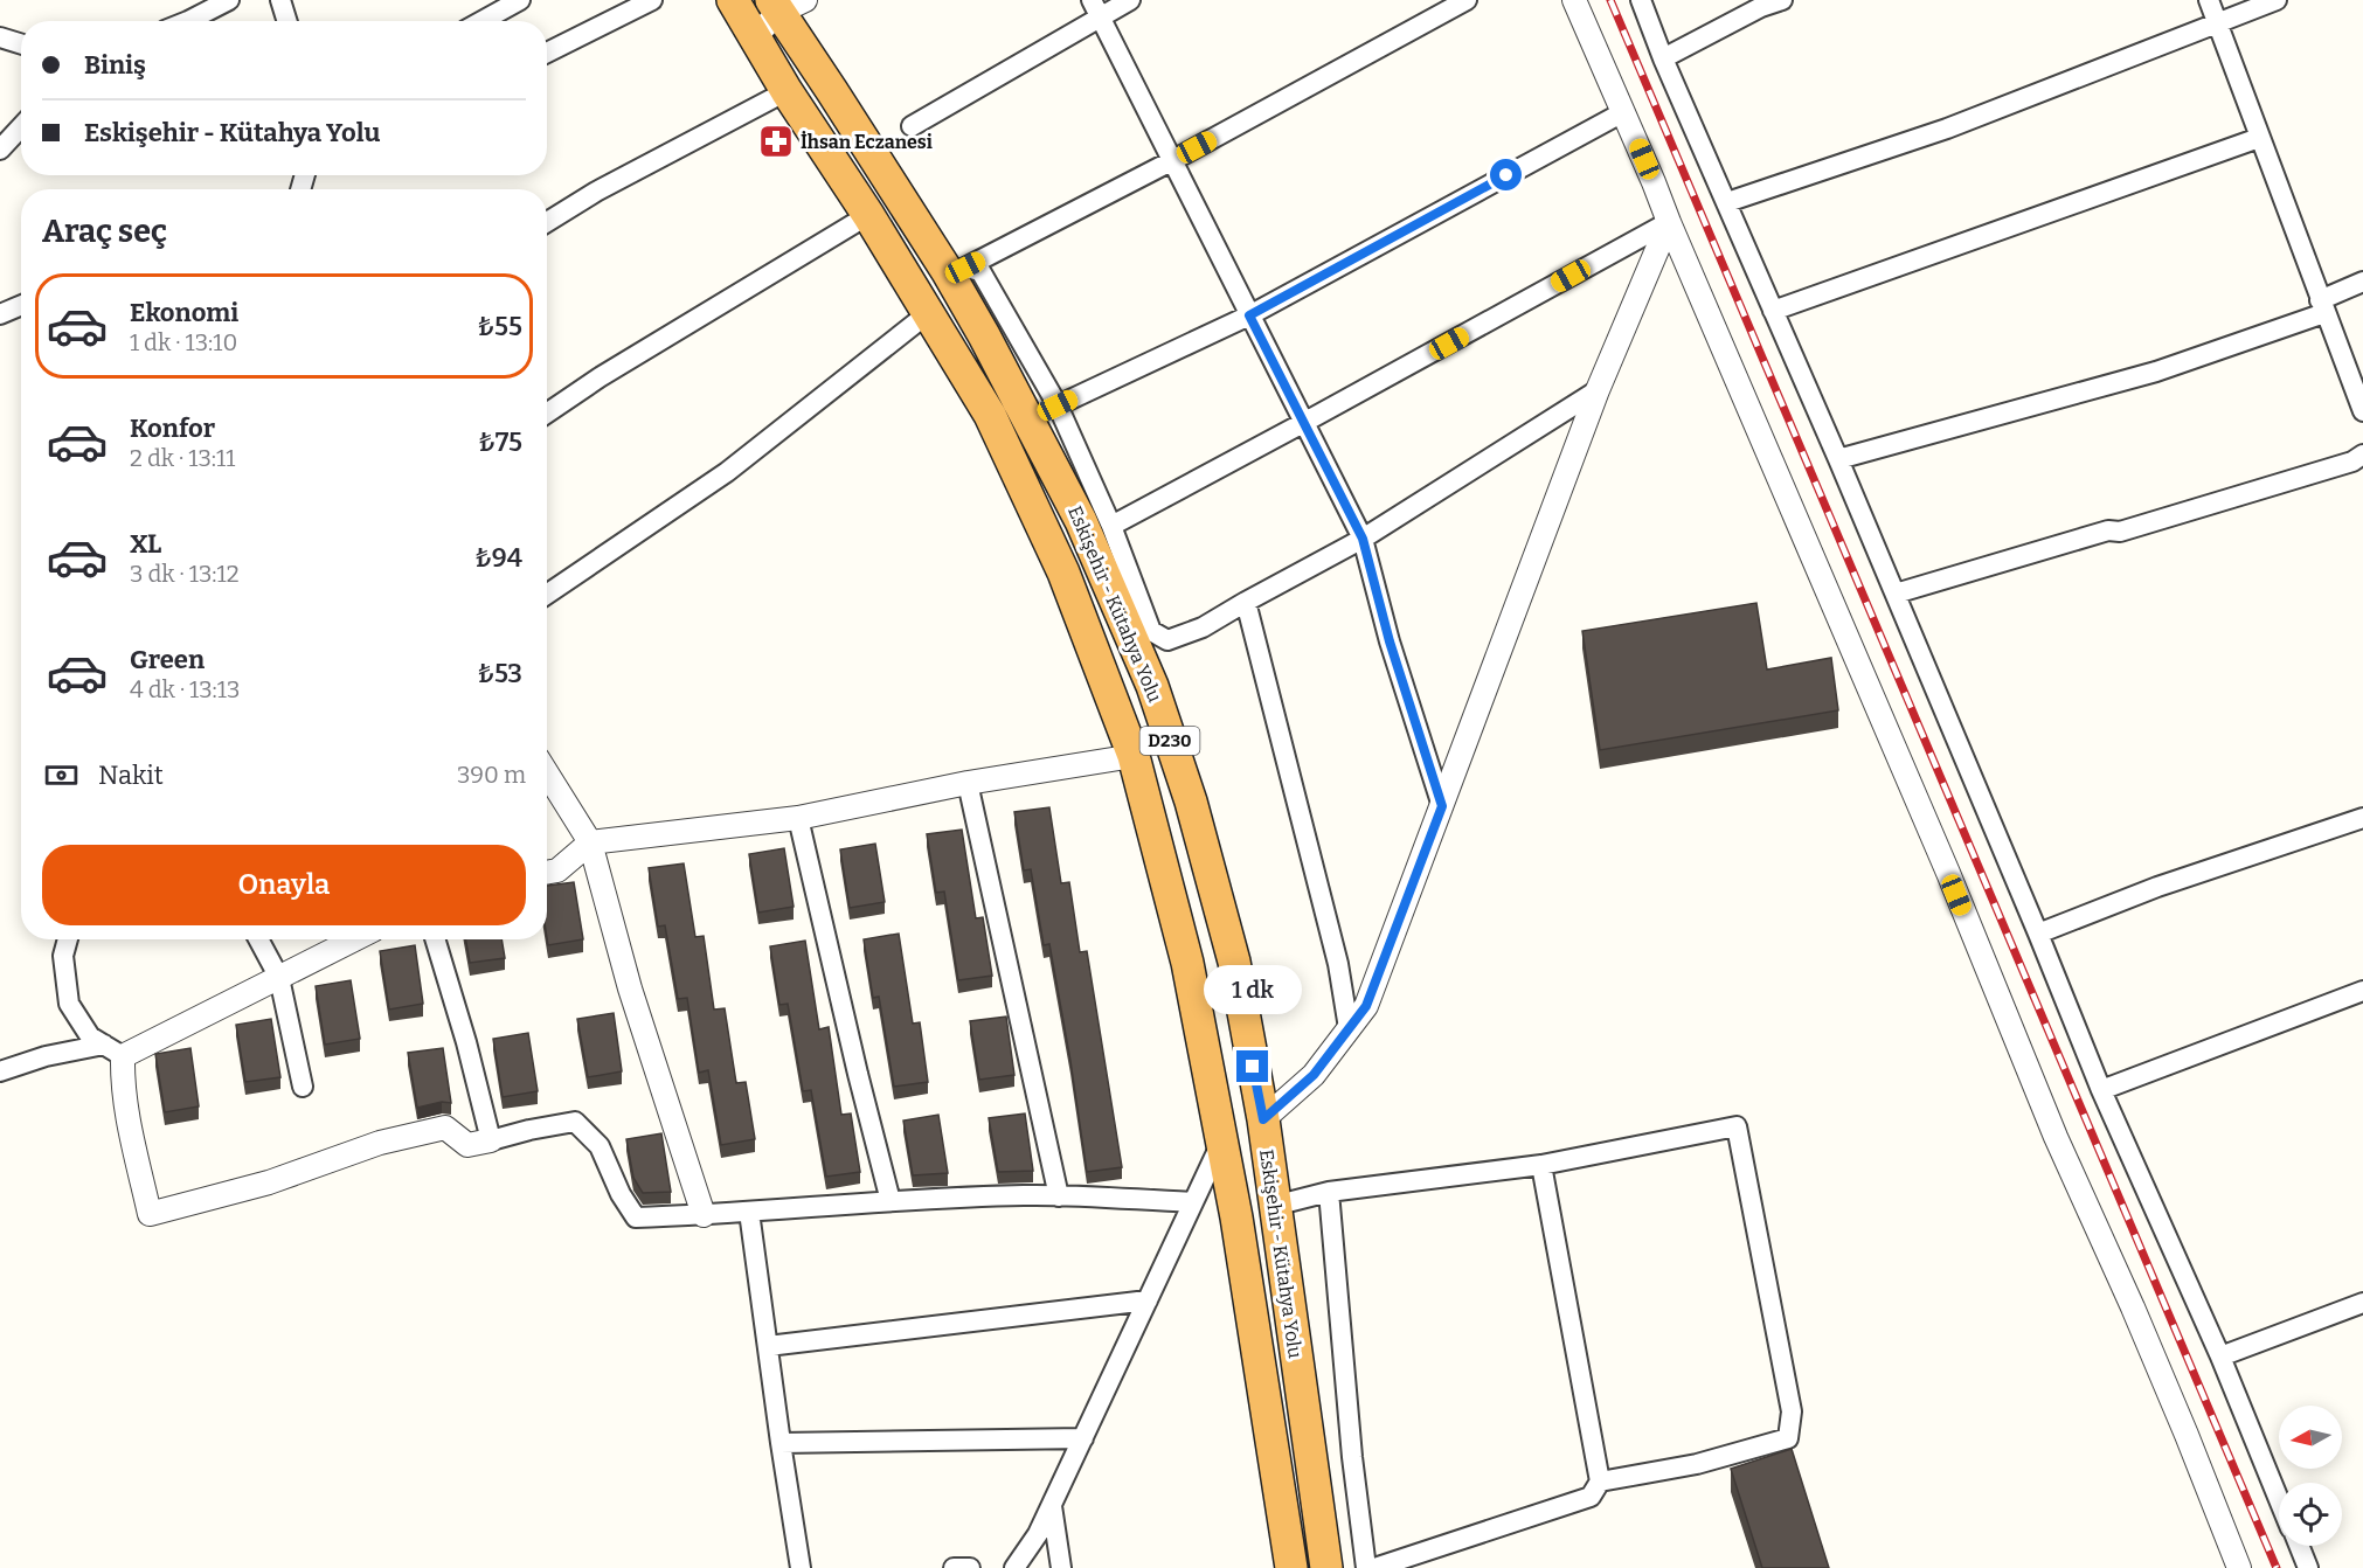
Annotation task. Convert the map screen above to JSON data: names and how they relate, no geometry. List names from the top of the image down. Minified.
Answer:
{"streets":{"highway":["Eskişehir - Kütahya Yolu","D230"]},"places":{"pharmacy":["İhsan Eczanesi"]},"north":"left","page":{"banner":["Biniş","Eskişehir - Kütahya Yolu"],"heading":"Araç seç","list":[{"name":"Ekonomi","note":"1 dk · 13:10","value":"₺55"},{"name":"Konfor","note":"2 dk · 13:11","value":"₺75"},{"name":"XL","note":"3 dk · 13:12","value":"₺94"},{"name":"Green","note":"4 dk · 13:13","value":"₺53"}],"pay":["Nakit","390 m"],"buttons":"Onayla","bubble":"1 dk"}}
